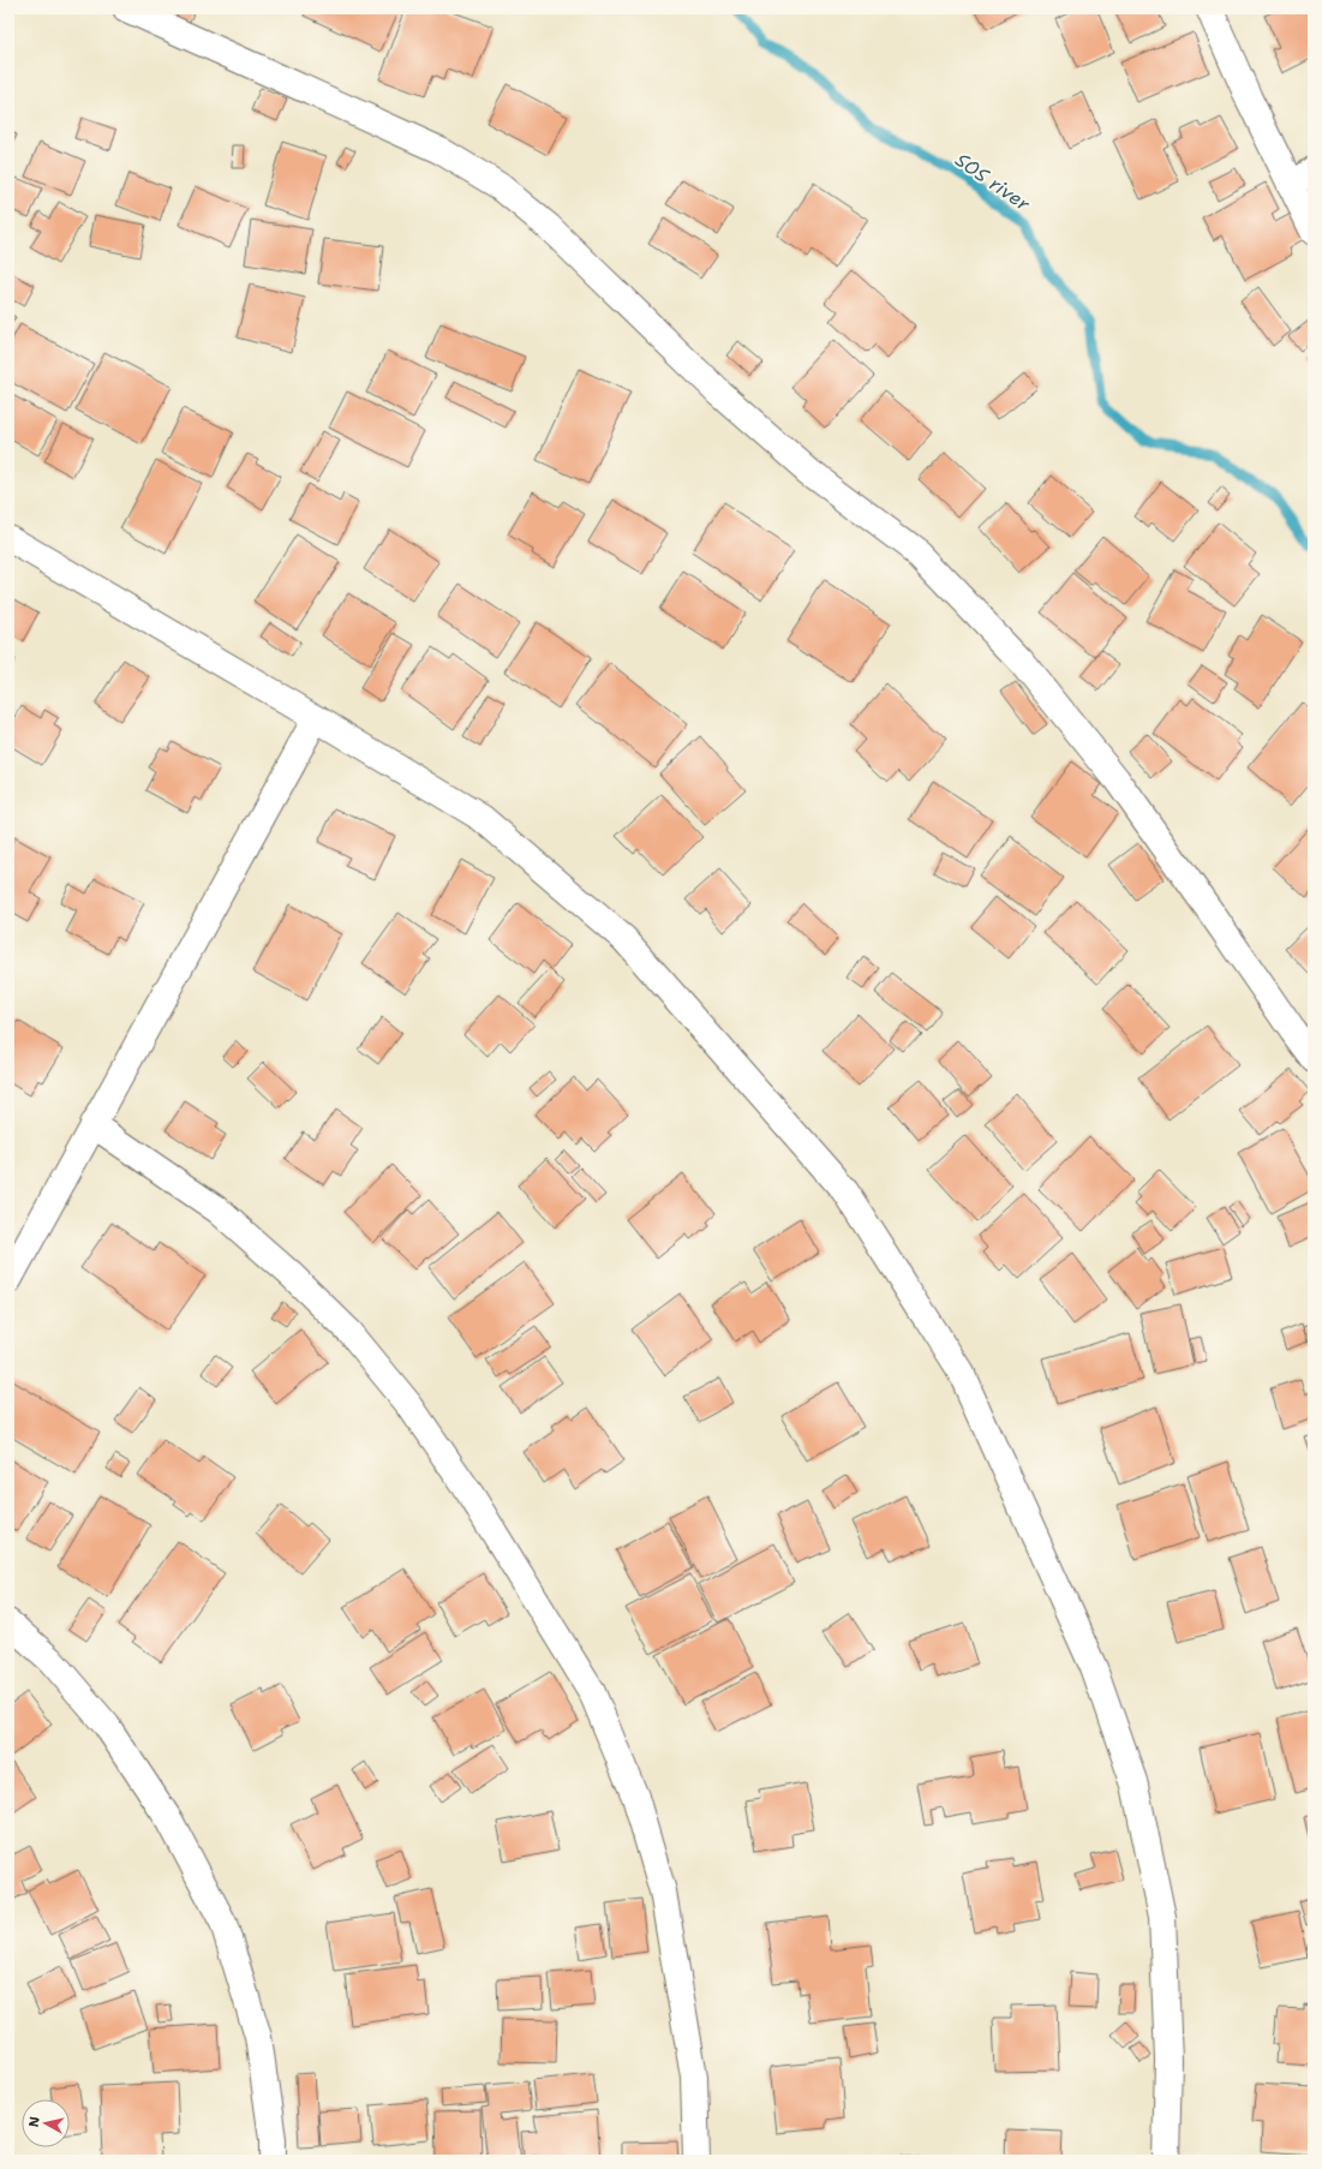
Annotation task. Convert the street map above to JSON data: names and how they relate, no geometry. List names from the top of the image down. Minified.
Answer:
{"water":["SOS river"],"north":"left"}
